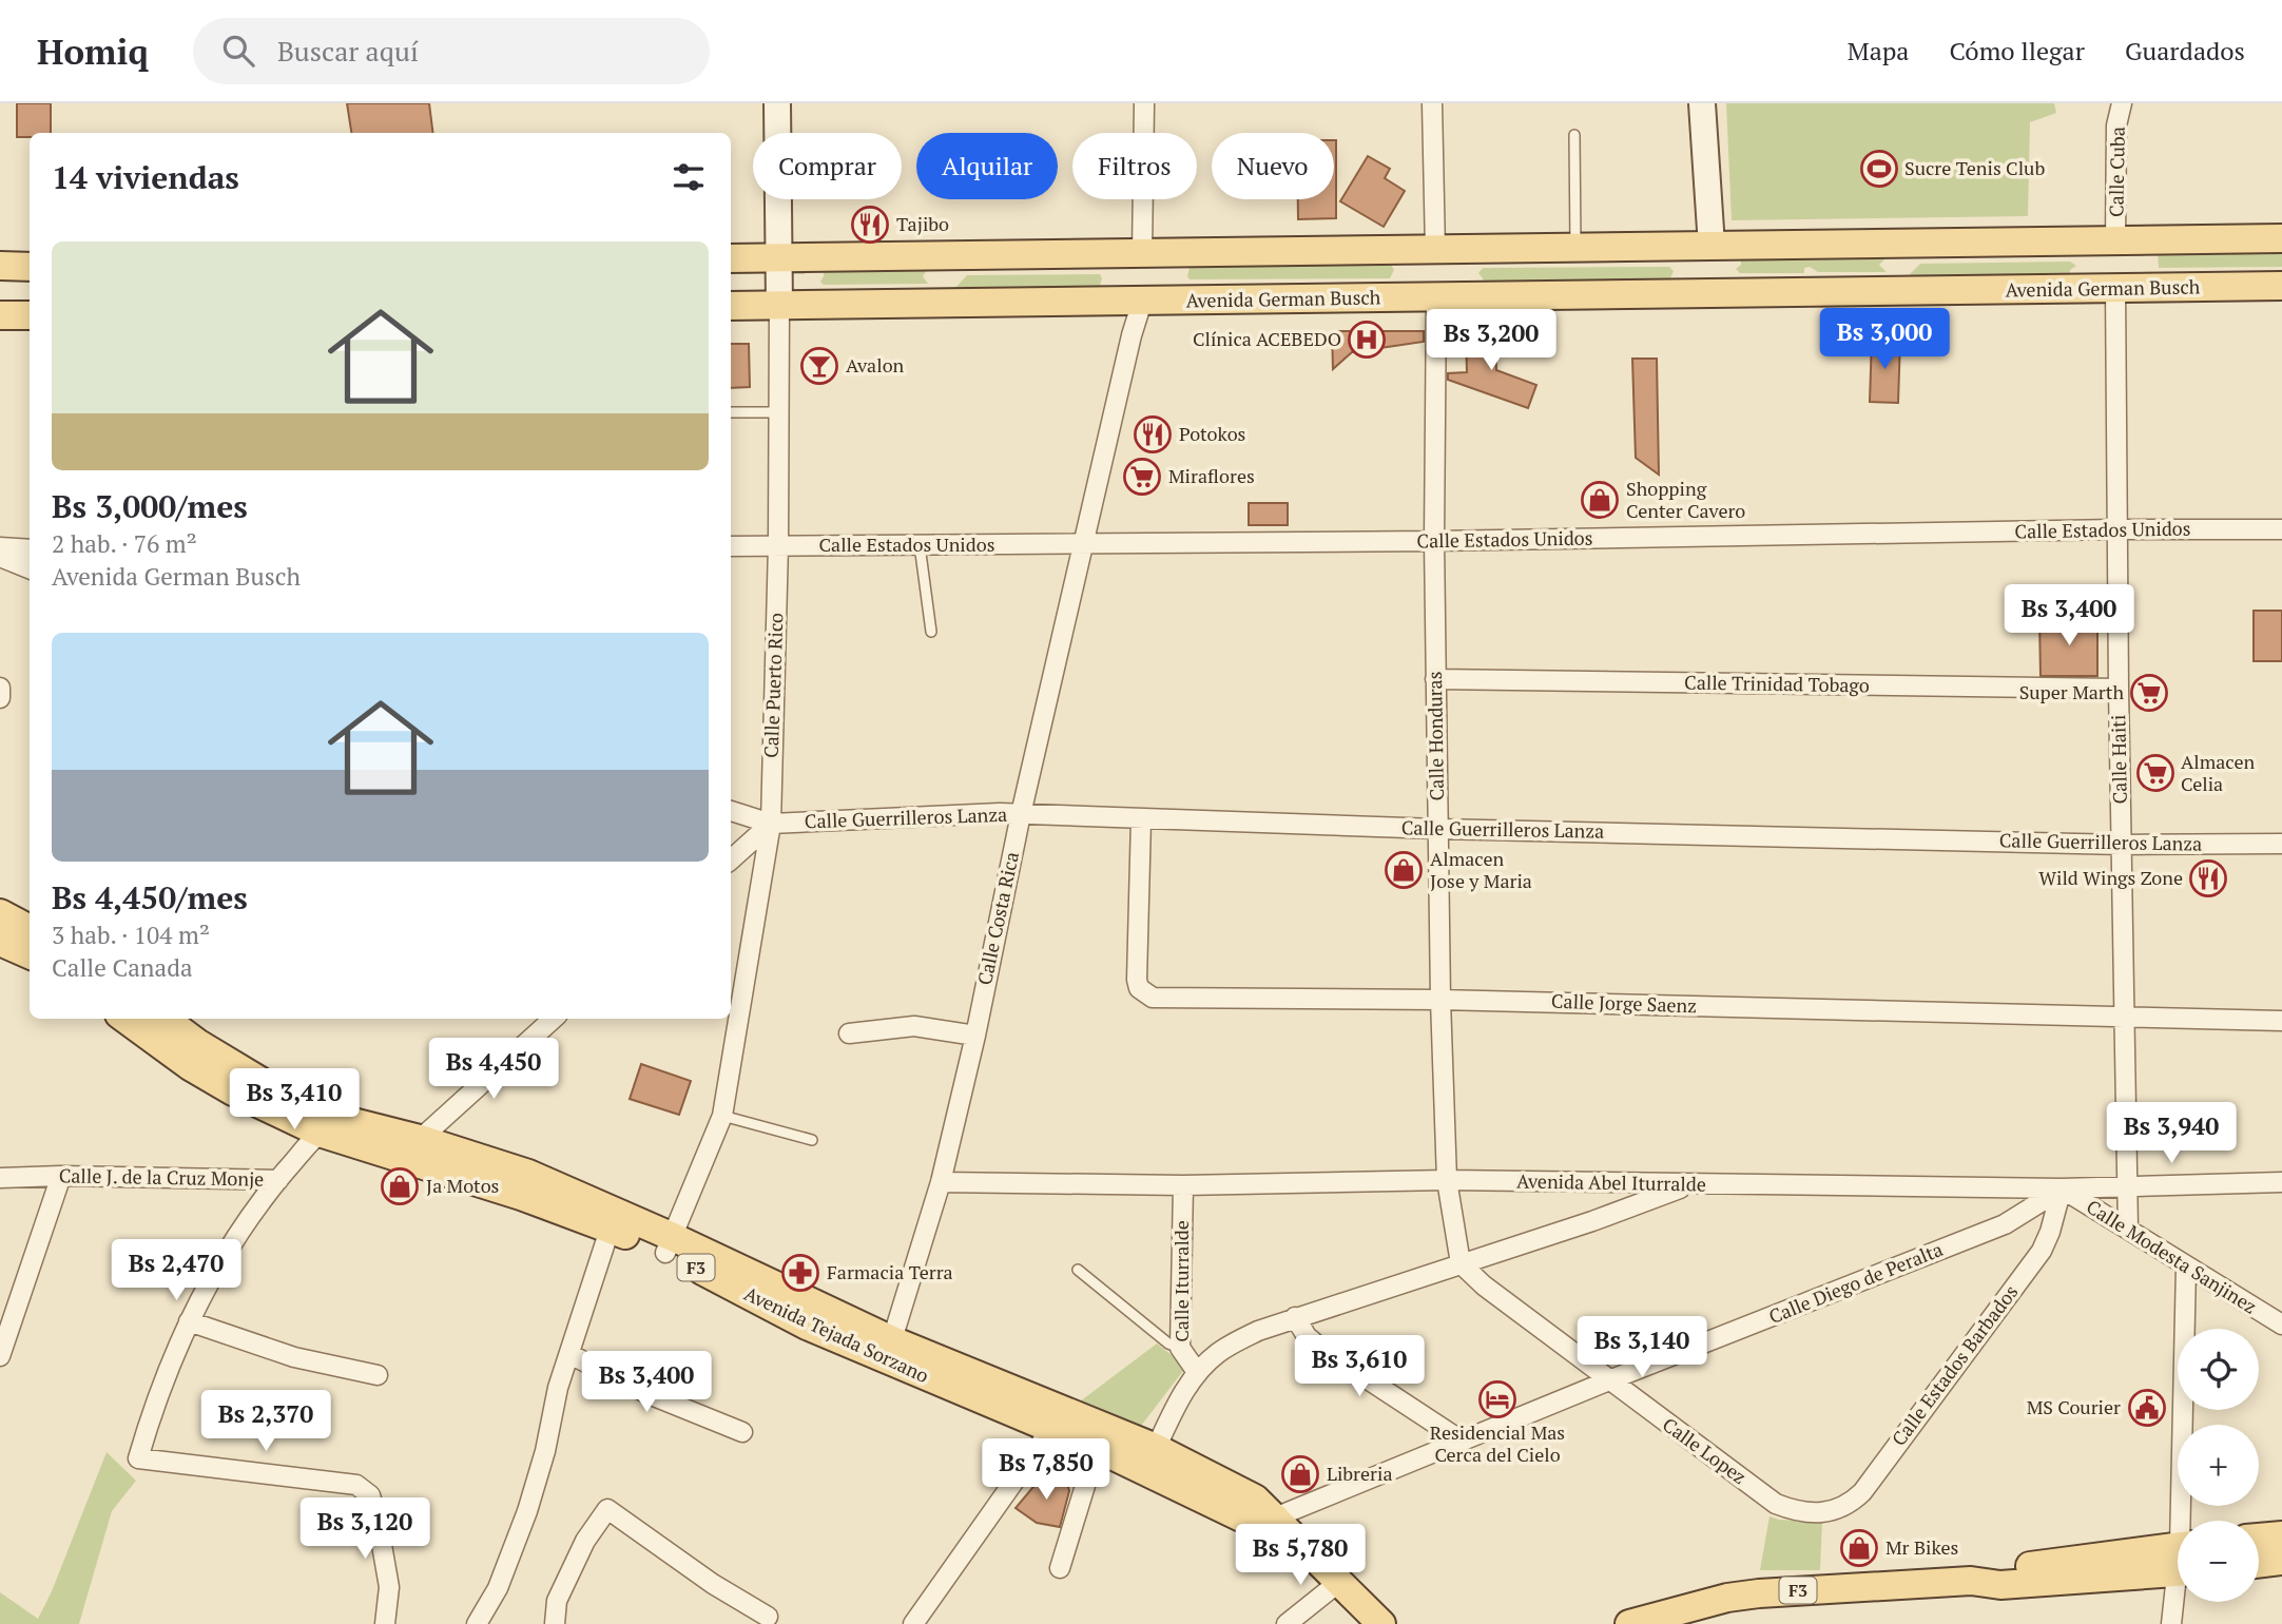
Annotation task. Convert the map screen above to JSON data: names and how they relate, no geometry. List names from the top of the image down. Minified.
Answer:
{"streets":{"main road":["Avenida German Busch","F3","Avenida Tejada Sorzano"],"street":["Calle Cuba","Calle Estados Unidos","Calle Trinidad Tobago","Calle Puerto Rico","Calle Honduras","Calle Haiti","Calle Guerrilleros Lanza","Calle Costa Rica","Calle Jorge Saenz","Calle J. de la Cruz Monje","Avenida Abel Iturralde","Calle Modesta Sanjinez","Calle Iturralde","Calle Diego de Peralta","Calle Estados Barbados","Calle Lopez"]},"crossings":[["Avenida German Busch","Calle Puerto Rico"],["Avenida German Busch","Calle Honduras"],["Avenida German Busch","Calle Haiti"],["Avenida German Busch","Calle Costa Rica"],["Calle Estados Unidos","Calle Puerto Rico"],["Calle Estados Unidos","Calle Honduras"],["Calle Estados Unidos","Calle Haiti"],["Calle Estados Unidos","Calle Costa Rica"],["Calle Trinidad Tobago","Calle Honduras"],["Calle Trinidad Tobago","Calle Haiti"],["Calle Puerto Rico","Calle Guerrilleros Lanza"],["Calle Puerto Rico","Avenida Tejada Sorzano"],["Calle Honduras","Calle Guerrilleros Lanza"],["Calle Honduras","Calle Jorge Saenz"],["Calle Honduras","Avenida Abel Iturralde"],["Calle Honduras","Calle Lopez"],["Calle Haiti","Calle Guerrilleros Lanza"],["Calle Haiti","Calle Jorge Saenz"],["Calle Haiti","Avenida Abel Iturralde"],["Calle Haiti","Calle Modesta Sanjinez"],["Calle Guerrilleros Lanza","Calle Costa Rica"],["Calle Guerrilleros Lanza","Calle Jorge Saenz"],["Calle Costa Rica","Avenida Abel Iturralde"],["Calle Costa Rica","Avenida Tejada Sorzano"],["Calle J. de la Cruz Monje","Avenida Tejada Sorzano"],["Avenida Abel Iturralde","Calle Modesta Sanjinez"],["Avenida Abel Iturralde","Calle Iturralde"],["Avenida Abel Iturralde","Calle Diego de Peralta"],["Avenida Abel Iturralde","Calle Estados Barbados"],["Calle Modesta Sanjinez","Calle Diego de Peralta"],["Calle Modesta Sanjinez","Calle Estados Barbados"],["Calle Diego de Peralta","Avenida Tejada Sorzano"],["Calle Diego de Peralta","Calle Estados Barbados"],["Calle Diego de Peralta","Calle Lopez"],["Calle Estados Barbados","Calle Lopez"]],"places":{"sports":["Sucre Tenis Club"],"restaurant":["Tajibo","Potokos","Wild Wings Zone"],"hospital":["Clínica ACEBEDO"],"bar":["Avalon"],"supermarket":["Miraflores","Super Marth","Almacen Celia"],"shop":["Shopping Center Cavero","Almacen Jose y Maria","Ja Motos","Libreria","Mr Bikes"],"pharmacy":["Farmacia Terra"],"hotel":["Residencial Mas Cerca del Cielo"],"public building":["MS Courier"]},"page":{"header":"Homiq","search":"Buscar aquí","nav":["Mapa","Cómo llegar","Guardados"],"chip":["Comprar","Alquilar","Filtros","Nuevo"],"heading":"14 viviendas","list":[{"name":"Bs 3,000/mes","note":"2 hab. · 76 m² · Avenida German Busch"},{"name":"Bs 4,450/mes","note":"3 hab. · 104 m² · Calle Canada"}],"price":["Bs 3,000","Bs 3,200","Bs 3,400","Bs 4,450","Bs 3,410","Bs 3,940","Bs 2,470","Bs 3,140","Bs 3,610","Bs 3,400","Bs 2,370","Bs 7,850","Bs 3,120","Bs 5,780"],"map_buttons":["+","−"]}}
